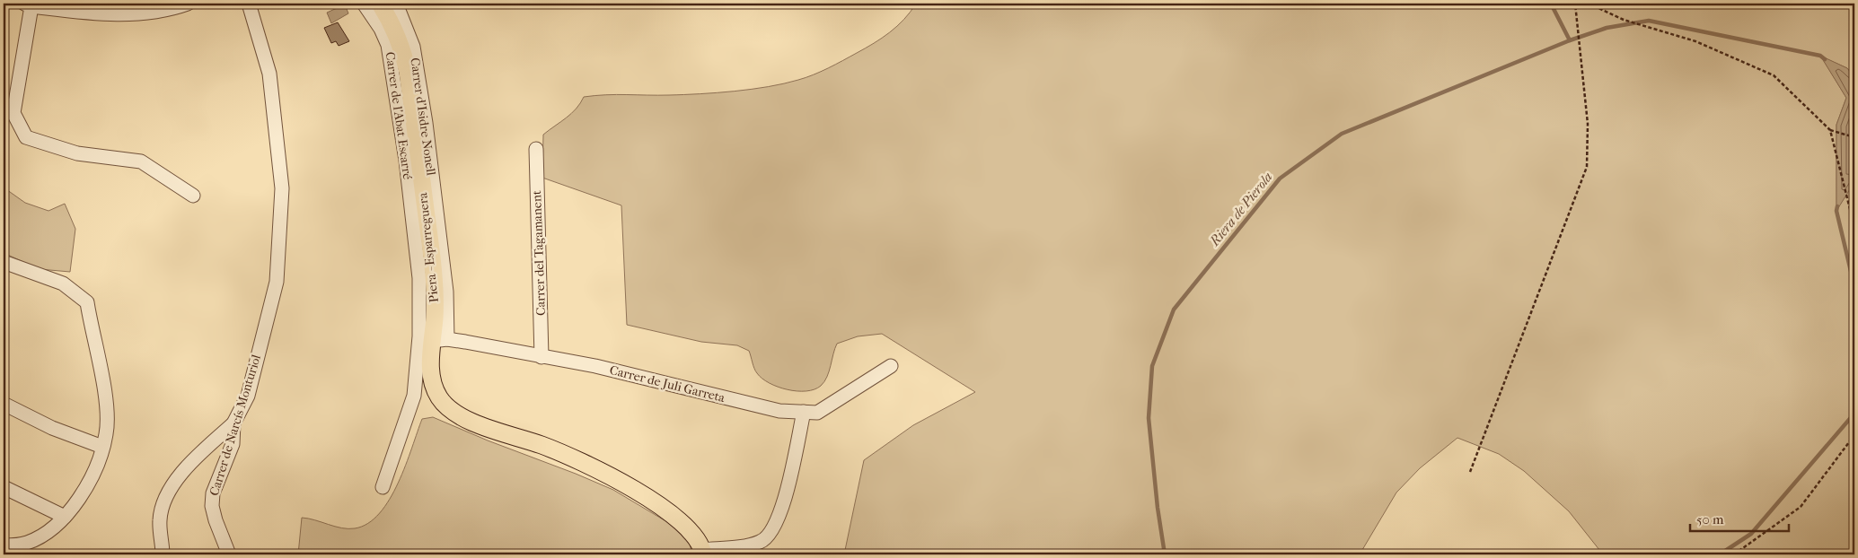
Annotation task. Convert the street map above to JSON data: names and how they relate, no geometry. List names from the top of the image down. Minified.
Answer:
{"streets":{"main road":["Piera - Esparreguera"],"street":["Carrer de l'Abat Escarré","Carrer d'Isidre Nonell","Carrer del Tagamanent","Carrer de Juli Garreta","Carrer de Narcís Monturiol"]},"crossings":[["Carrer d'Isidre Nonell","Piera - Esparreguera"],["Carrer d'Isidre Nonell","Carrer de Juli Garreta"],["Piera - Esparreguera","Carrer de Juli Garreta"],["Carrer del Tagamanent","Carrer de Juli Garreta"]],"water":["Riera de Pierola"],"scale_bar":"50 m"}
